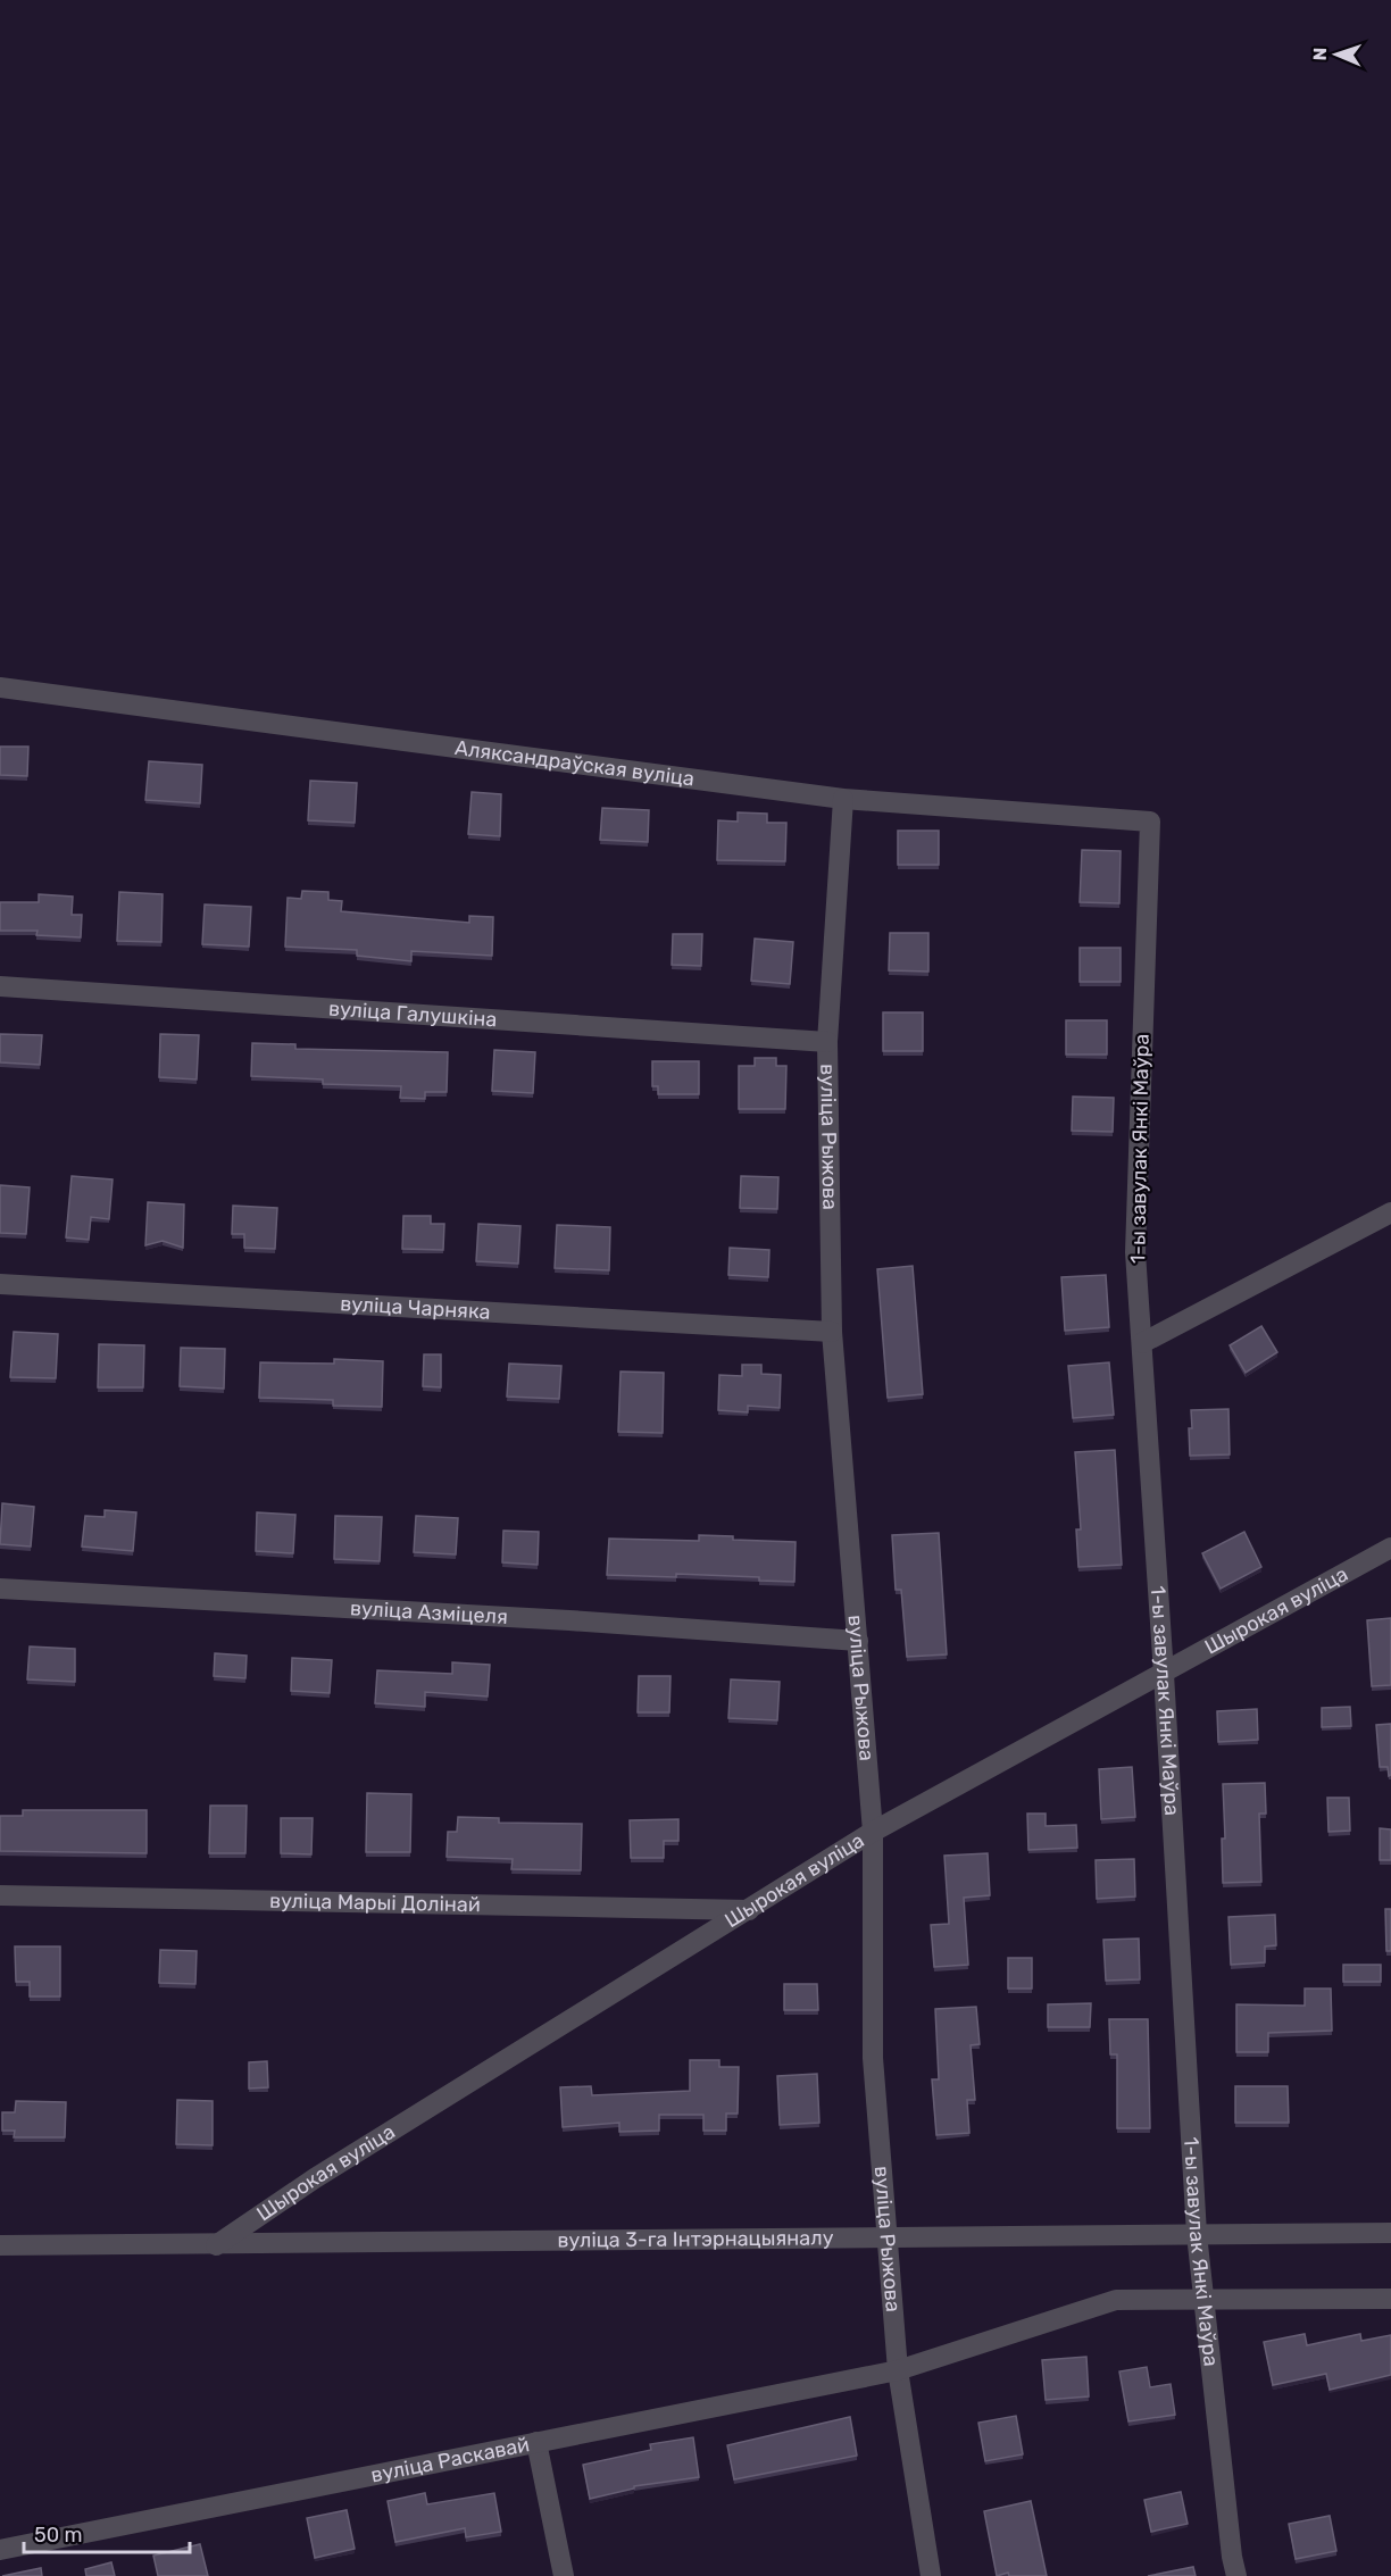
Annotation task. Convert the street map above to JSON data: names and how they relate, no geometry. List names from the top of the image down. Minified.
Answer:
{"streets":{"street":["Аляксандраўская вуліца","вуліца Галушкіна","вуліца Рыжова","1-ы завулак Янкі Маўра","вуліца Чарняка","Шырокая вуліца","вуліца Азміцеля","вуліца Марыі Долінай","вуліца 3-га Інтэрнацыяналу","вуліца Раскавай"]},"crossings":[["Аляксандраўская вуліца","вуліца Рыжова"],["Аляксандраўская вуліца","1-ы завулак Янкі Маўра"],["вуліца Галушкіна","вуліца Рыжова"],["вуліца Рыжова","вуліца Чарняка"],["вуліца Рыжова","Шырокая вуліца"],["вуліца Рыжова","вуліца Азміцеля"],["вуліца Рыжова","вуліца 3-га Інтэрнацыяналу"],["вуліца Рыжова","вуліца Раскавай"],["1-ы завулак Янкі Маўра","Шырокая вуліца"],["1-ы завулак Янкі Маўра","вуліца 3-га Інтэрнацыяналу"],["1-ы завулак Янкі Маўра","вуліца Раскавай"],["Шырокая вуліца","вуліца Марыі Долінай"],["Шырокая вуліца","вуліца 3-га Інтэрнацыяналу"]],"scale_bar":"50 m","north":"left"}
